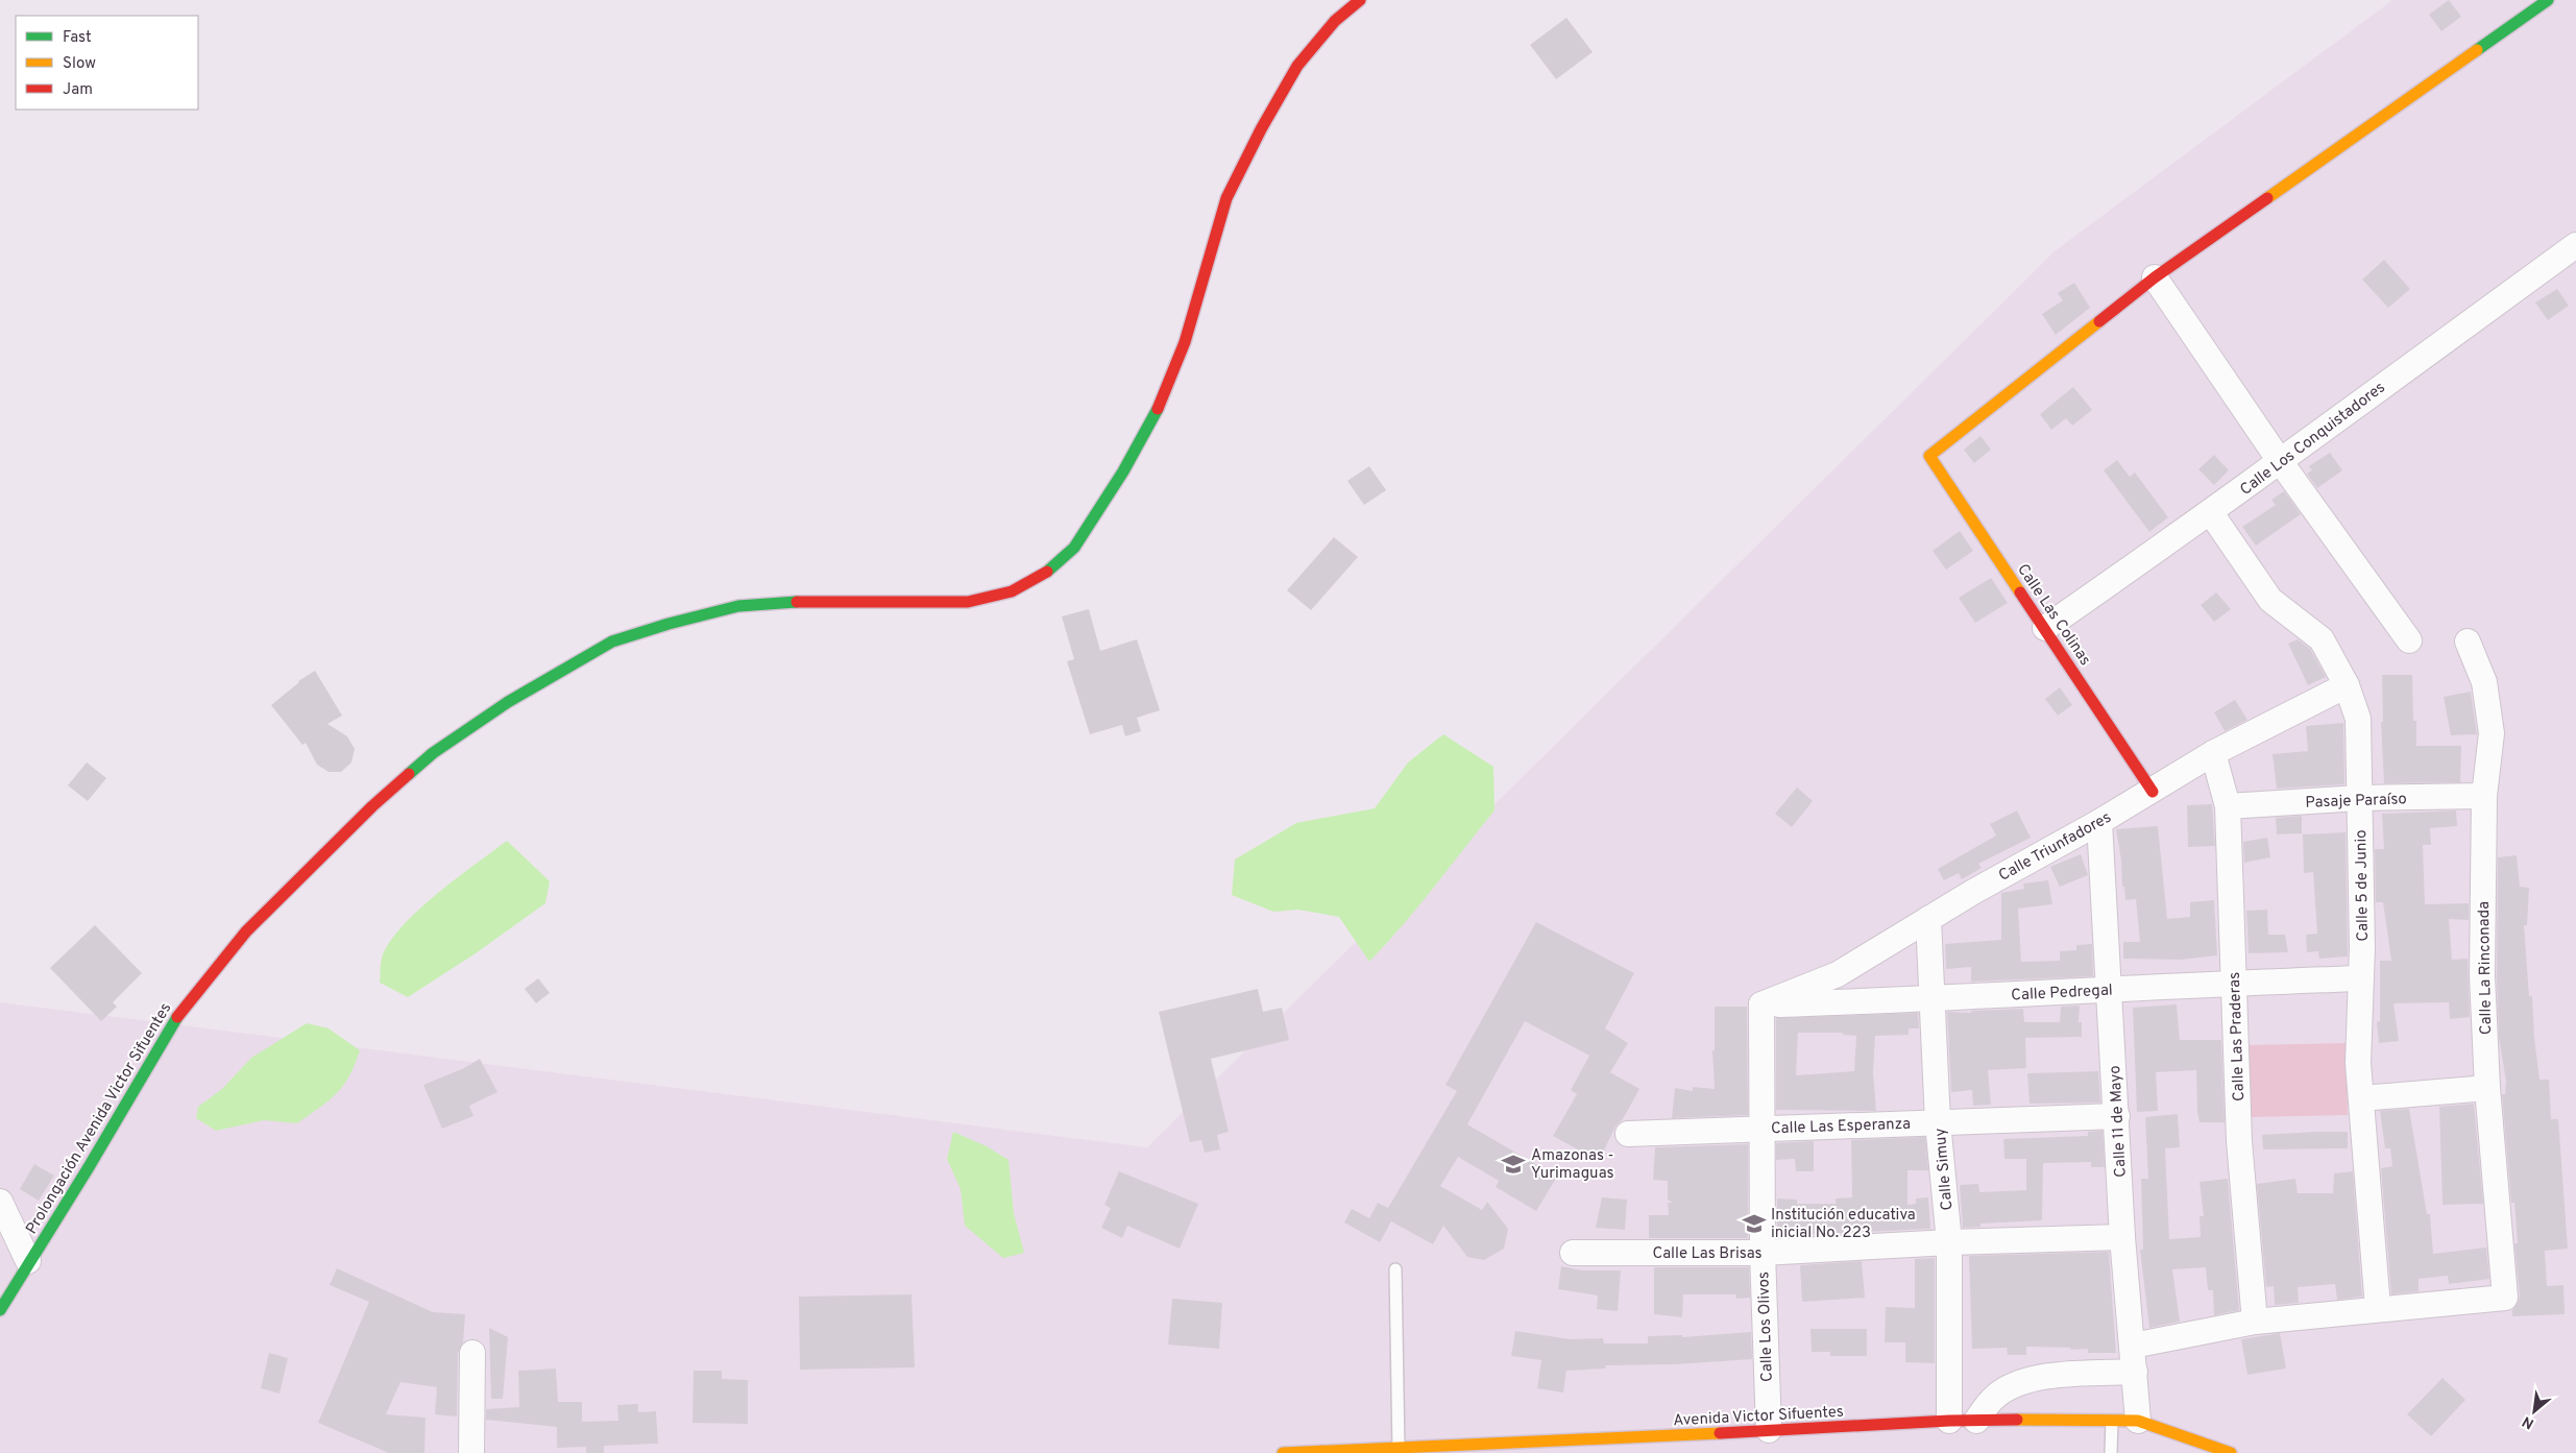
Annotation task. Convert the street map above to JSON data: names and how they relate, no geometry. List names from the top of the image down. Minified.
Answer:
{"streets":{"main road":["Calle Las Colinas","Prolongación Avenida Victor Sifuentes","Avenida Victor Sifuentes"],"street":["Calle Los Conquistadores","Pasaje Paraíso","Calle Triunfadores","Calle 5 de Junio","Calle La Rinconada","Calle Pedregal","Calle Las Praderas","Calle 11 de Mayo","Calle Las Esperanza","Calle Simuy","Calle Las Brisas","Calle Los Olivos"]},"crossings":[["Calle Los Conquistadores","Calle Las Colinas"],["Calle Los Conquistadores","Calle 5 de Junio"],["Calle Las Colinas","Calle Triunfadores"],["Pasaje Paraíso","Calle 5 de Junio"],["Pasaje Paraíso","Calle La Rinconada"],["Pasaje Paraíso","Calle Las Praderas"],["Calle Triunfadores","Calle 5 de Junio"],["Calle Triunfadores","Calle Pedregal"],["Calle Triunfadores","Calle Las Praderas"],["Calle Triunfadores","Calle 11 de Mayo"],["Calle Triunfadores","Calle Simuy"],["Calle Triunfadores","Calle Los Olivos"],["Calle 5 de Junio","Calle La Rinconada"],["Calle 5 de Junio","Calle Pedregal"],["Calle Pedregal","Calle Las Praderas"],["Calle Pedregal","Calle 11 de Mayo"],["Calle Pedregal","Calle Simuy"],["Calle Pedregal","Calle Los Olivos"],["Calle 11 de Mayo","Calle Las Esperanza"],["Calle 11 de Mayo","Calle Las Brisas"],["Calle 11 de Mayo","Avenida Victor Sifuentes"],["Calle Las Esperanza","Calle Simuy"],["Calle Las Esperanza","Calle Los Olivos"],["Calle Simuy","Calle Las Brisas"],["Calle Simuy","Avenida Victor Sifuentes"],["Calle Las Brisas","Calle Los Olivos"],["Calle Los Olivos","Avenida Victor Sifuentes"]],"places":{"school or university":["Amazonas - Yurimaguas","Institución educativa inicial No. 223"]},"legend":["Fast","Slow","Jam"],"north":"bottom left"}
